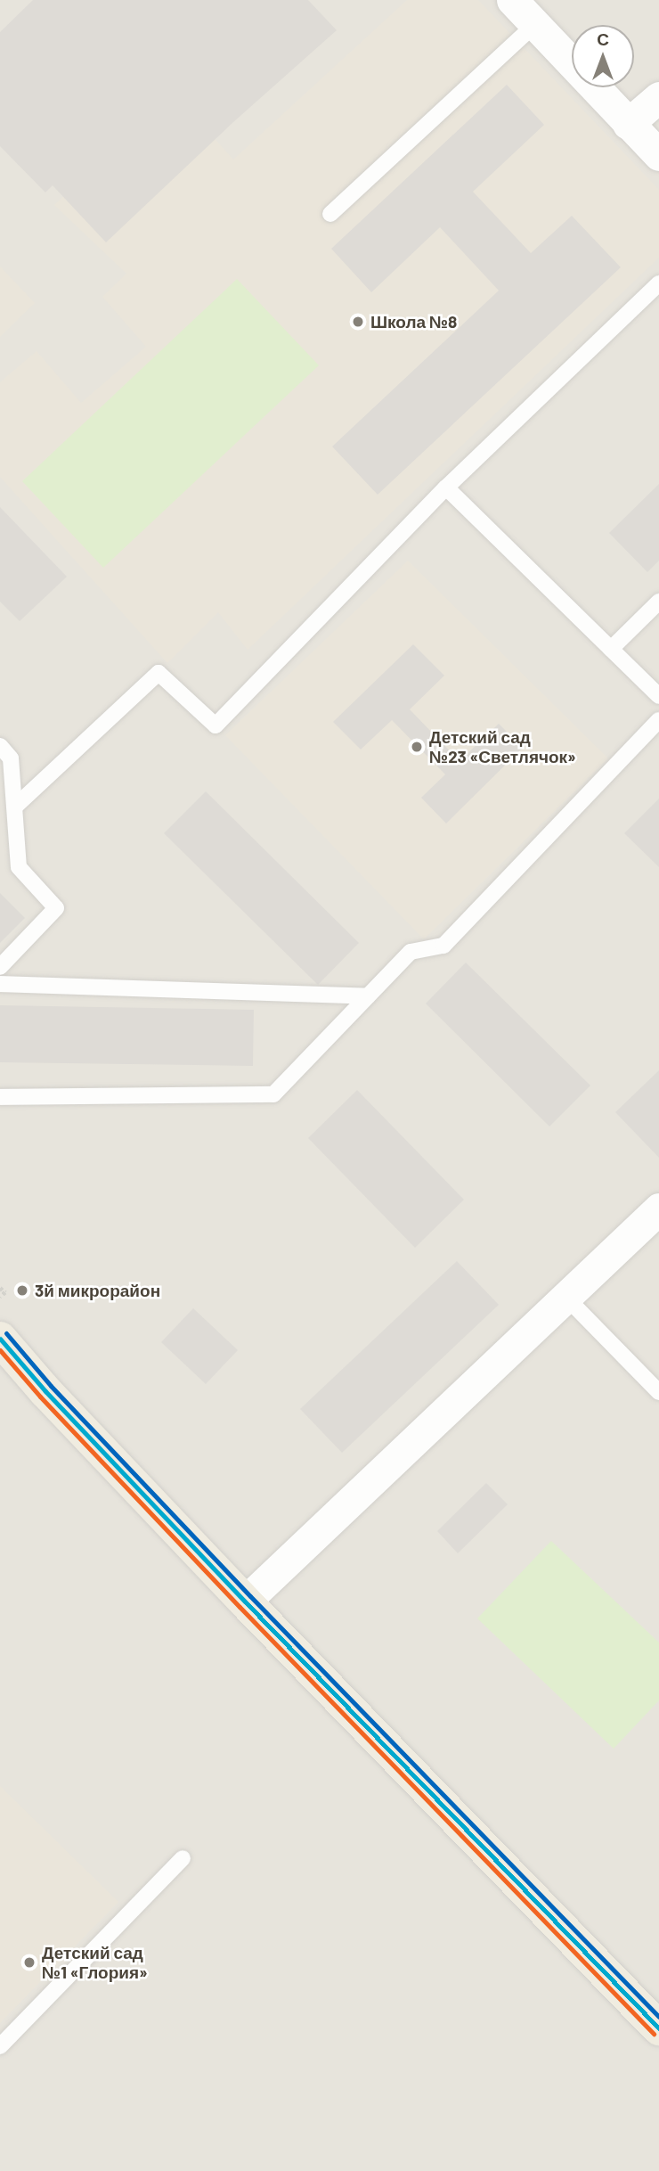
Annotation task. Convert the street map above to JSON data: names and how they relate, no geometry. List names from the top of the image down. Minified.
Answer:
{"places":["Школа №8","Детский сад №23 «Светлячок»","3й микрорайон","Детский сад №1 «Глория»"],"north":"top"}
